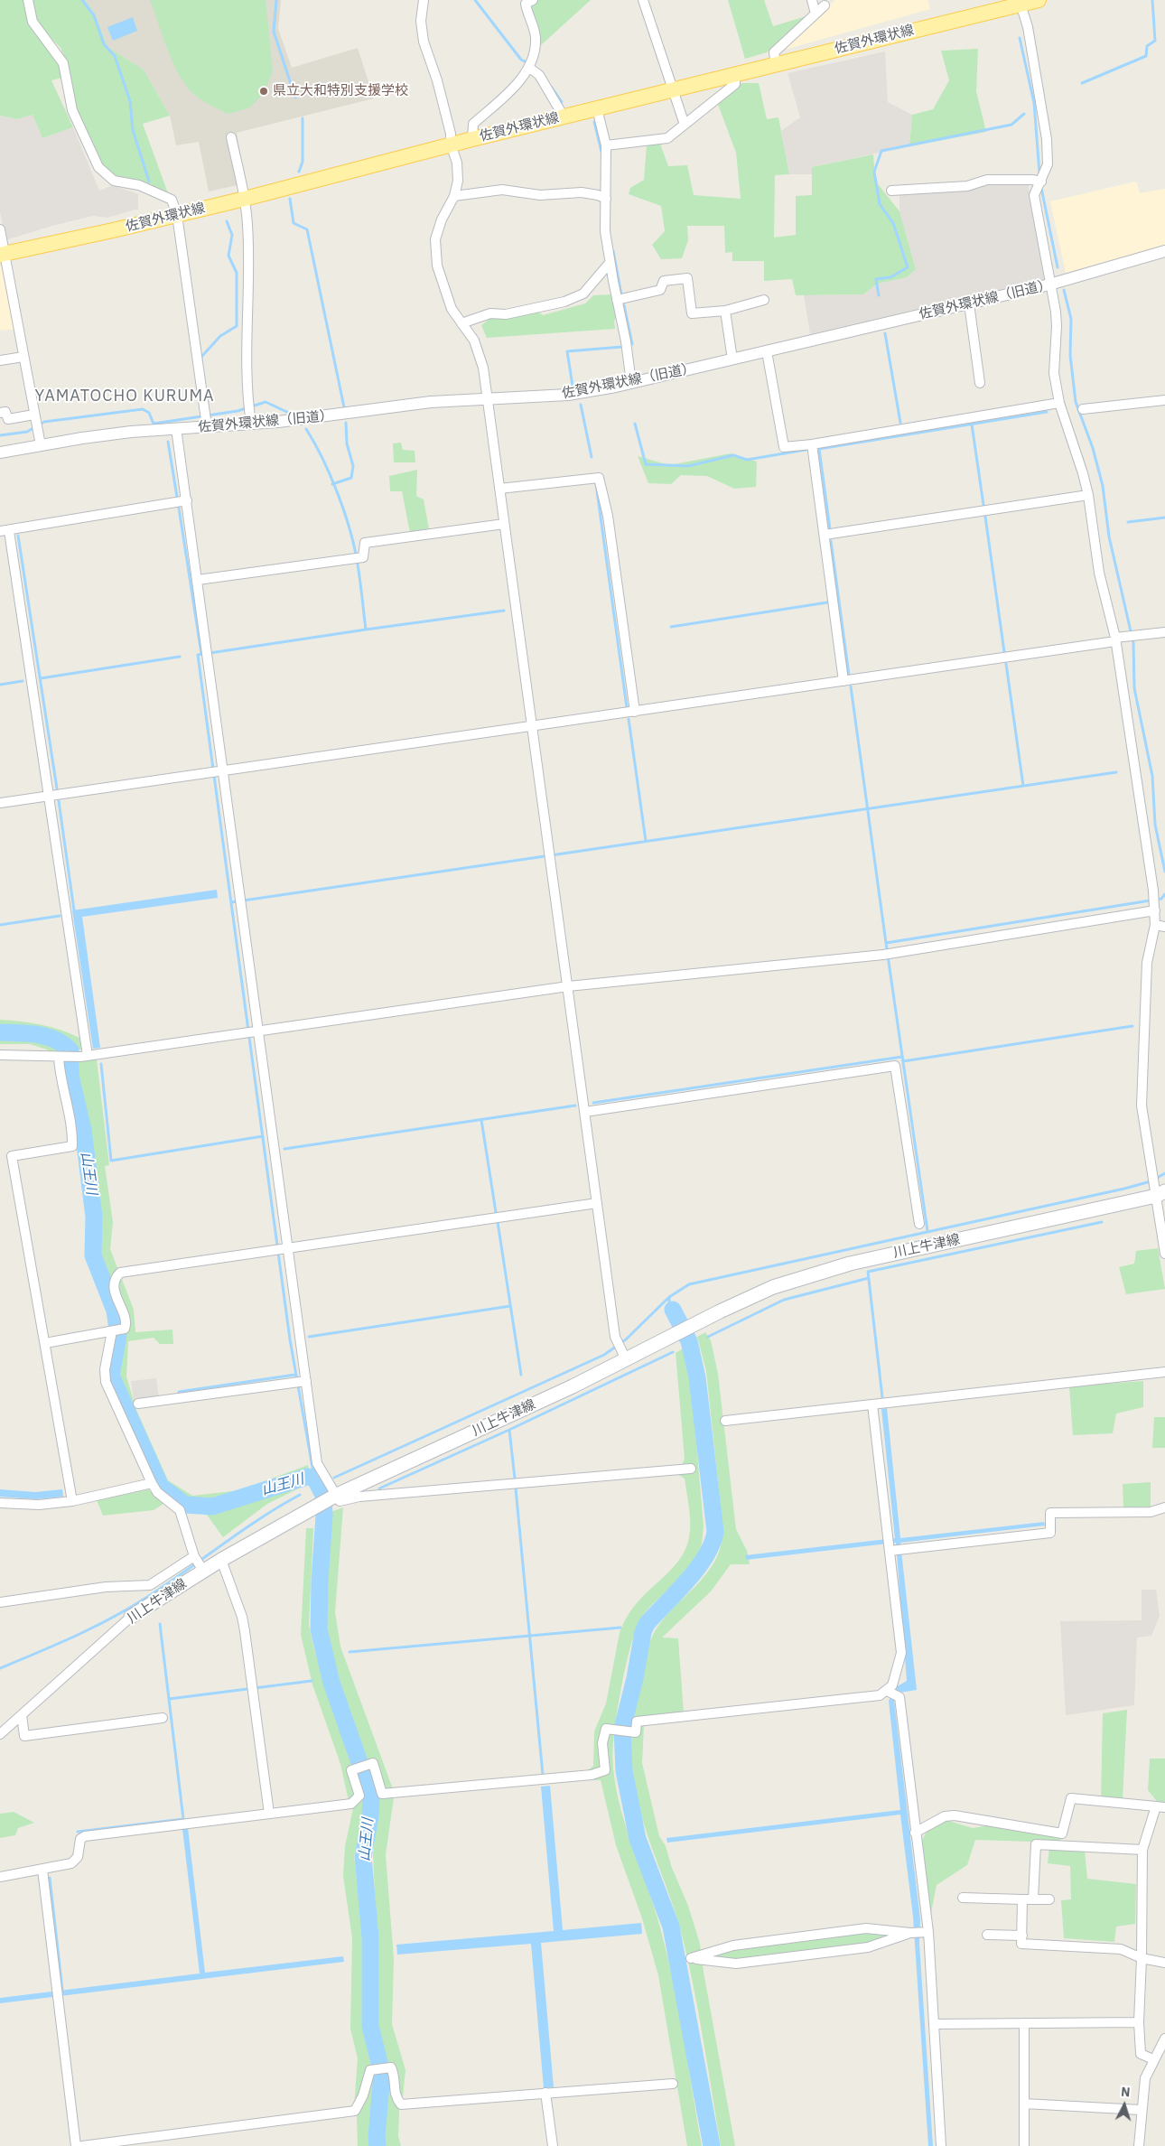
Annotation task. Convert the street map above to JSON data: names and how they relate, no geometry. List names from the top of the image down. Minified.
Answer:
{"streets":{"main road":["佐賀外環状線","川上牛津線"],"street":["佐賀外環状線（旧道）"]},"districts":["YAMATOCHO KURUMA"],"water":["山王川"],"places":["県立大和特別支援学校"],"north":"top"}
